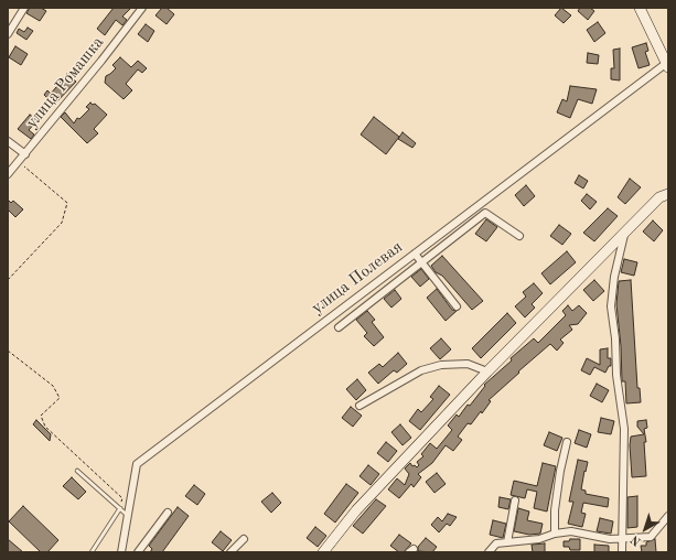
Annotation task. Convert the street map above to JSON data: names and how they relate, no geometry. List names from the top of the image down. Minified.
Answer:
{"streets":{"street":["улица Ромашка","улица Полевая"]},"north":"bottom left"}
